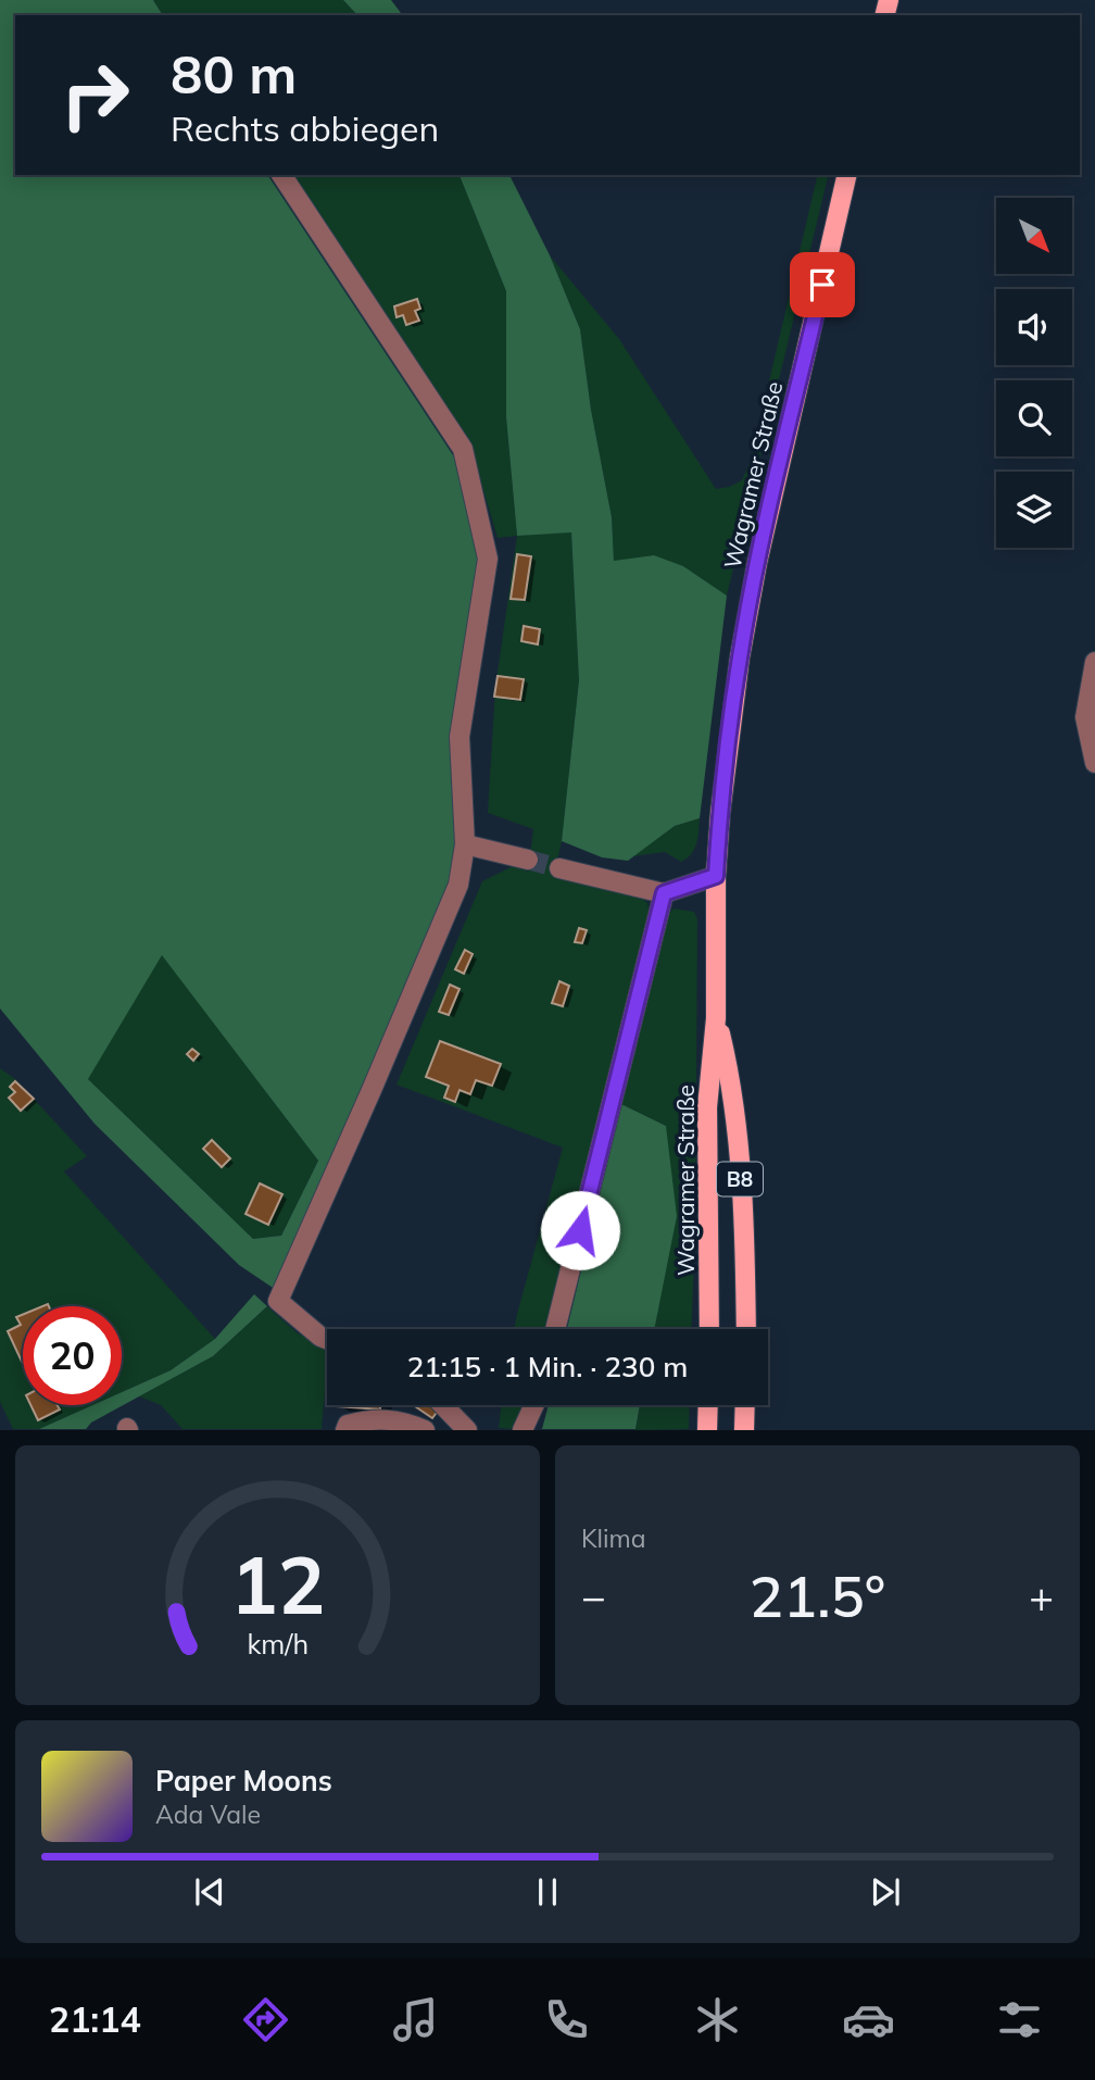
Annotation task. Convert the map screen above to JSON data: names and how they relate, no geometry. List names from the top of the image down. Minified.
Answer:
{"streets":{"main road":["Wagramer Straße","B8"]},"north":"bottom right","page":{"turn":["80 m","Rechts abbiegen"],"limit":"20","trip":"21:15 · 1 Min. · 230 m","tile":"Klima","heat":["−","21.5°","+"],"song":["Paper Moons","Ada Vale"],"tabs":"21:14","gauge":["12","km/h"]}}
